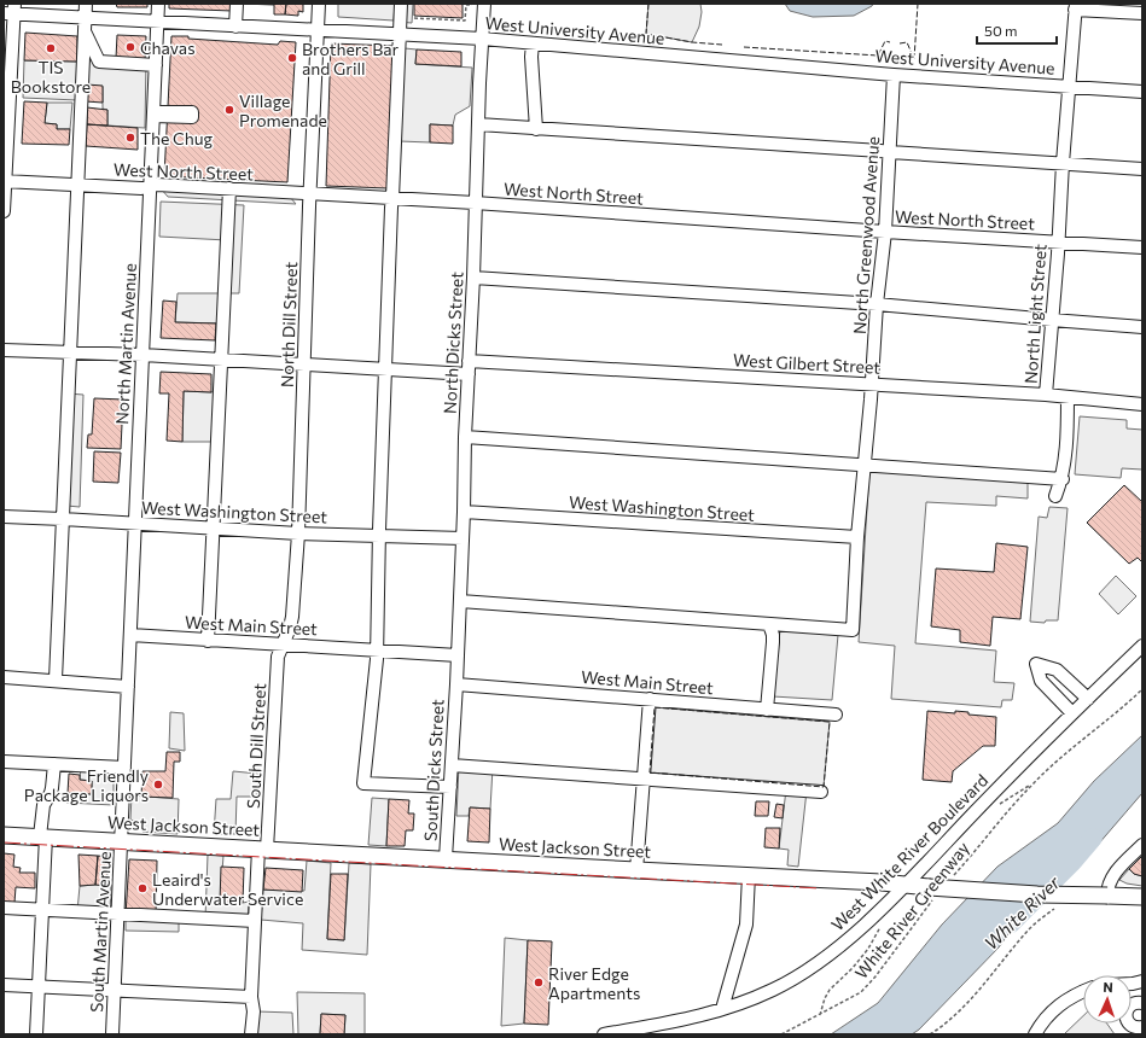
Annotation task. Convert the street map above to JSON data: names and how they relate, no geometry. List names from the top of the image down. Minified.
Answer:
{"streets":{"main road":["West Jackson Street"],"street":["West University Avenue","West North Street","North Greenwood Avenue","North Light Street","North Dill Street","North Dicks Street","North Martin Avenue","West Gilbert Street","West Washington Street","West Main Street","South Dill Street","South Dicks Street","West White River Boulevard","South Martin Avenue"],"path":["White River Greenway"]},"crossings":[["West University Avenue","North Greenwood Avenue"],["West University Avenue","North Light Street"],["West University Avenue","North Dill Street"],["West University Avenue","North Dicks Street"],["West University Avenue","North Martin Avenue"],["West North Street","North Greenwood Avenue"],["West North Street","North Light Street"],["West North Street","North Dill Street"],["West North Street","North Dicks Street"],["West North Street","North Martin Avenue"],["North Greenwood Avenue","West Gilbert Street"],["North Greenwood Avenue","West Washington Street"],["North Light Street","West Gilbert Street"],["North Dill Street","West Washington Street"],["North Dill Street","West Main Street"],["North Dill Street","South Dill Street"],["North Dicks Street","West Gilbert Street"],["North Dicks Street","West Washington Street"],["North Dicks Street","West Main Street"],["North Dicks Street","South Dicks Street"],["North Martin Avenue","West Washington Street"],["North Martin Avenue","West Main Street"],["North Martin Avenue","South Martin Avenue"],["West Main Street","South Dill Street"],["West Main Street","South Dicks Street"],["South Dill Street","West Jackson Street"],["South Dicks Street","West Jackson Street"],["West Jackson Street","West White River Boulevard"],["West Jackson Street","White River Greenway"],["West Jackson Street","South Martin Avenue"]],"water":["White River"],"places":["Chavas","TIS Bookstore","Brothers Bar and Grill","Village Promenade","The Chug","Friendly Package Liquors","Leaird's Underwater Service","River Edge Apartments"],"scale_bar":"50 m","north":"top"}
